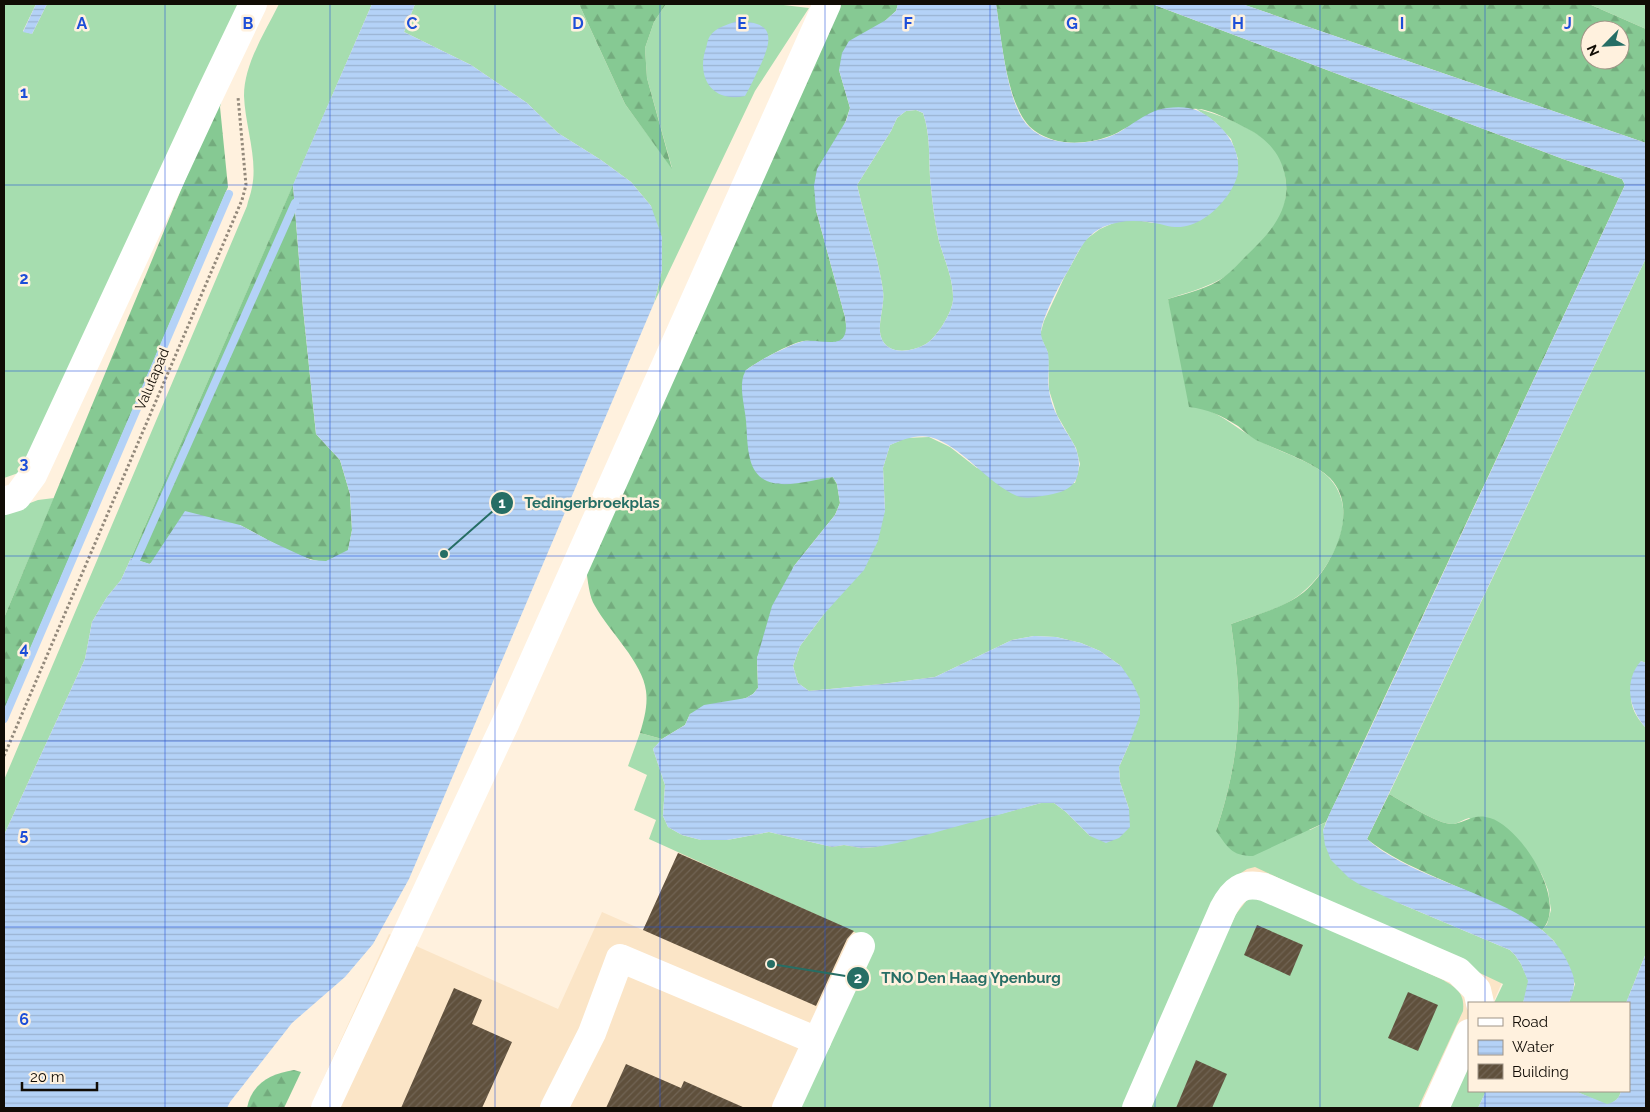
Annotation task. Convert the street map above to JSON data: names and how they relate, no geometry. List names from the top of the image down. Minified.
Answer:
{"streets":{"path":["Valutapad"]},"places":["Tedingerbroekplas","TNO Den Haag Ypenburg"],"legend":["Road","Water","Building"],"scale_bar":"20 m","north":"bottom left","grid":{"columns":["A","B","C","D","E","F","G","H","I","J"],"rows":["1","2","3","4","5","6"]}}
